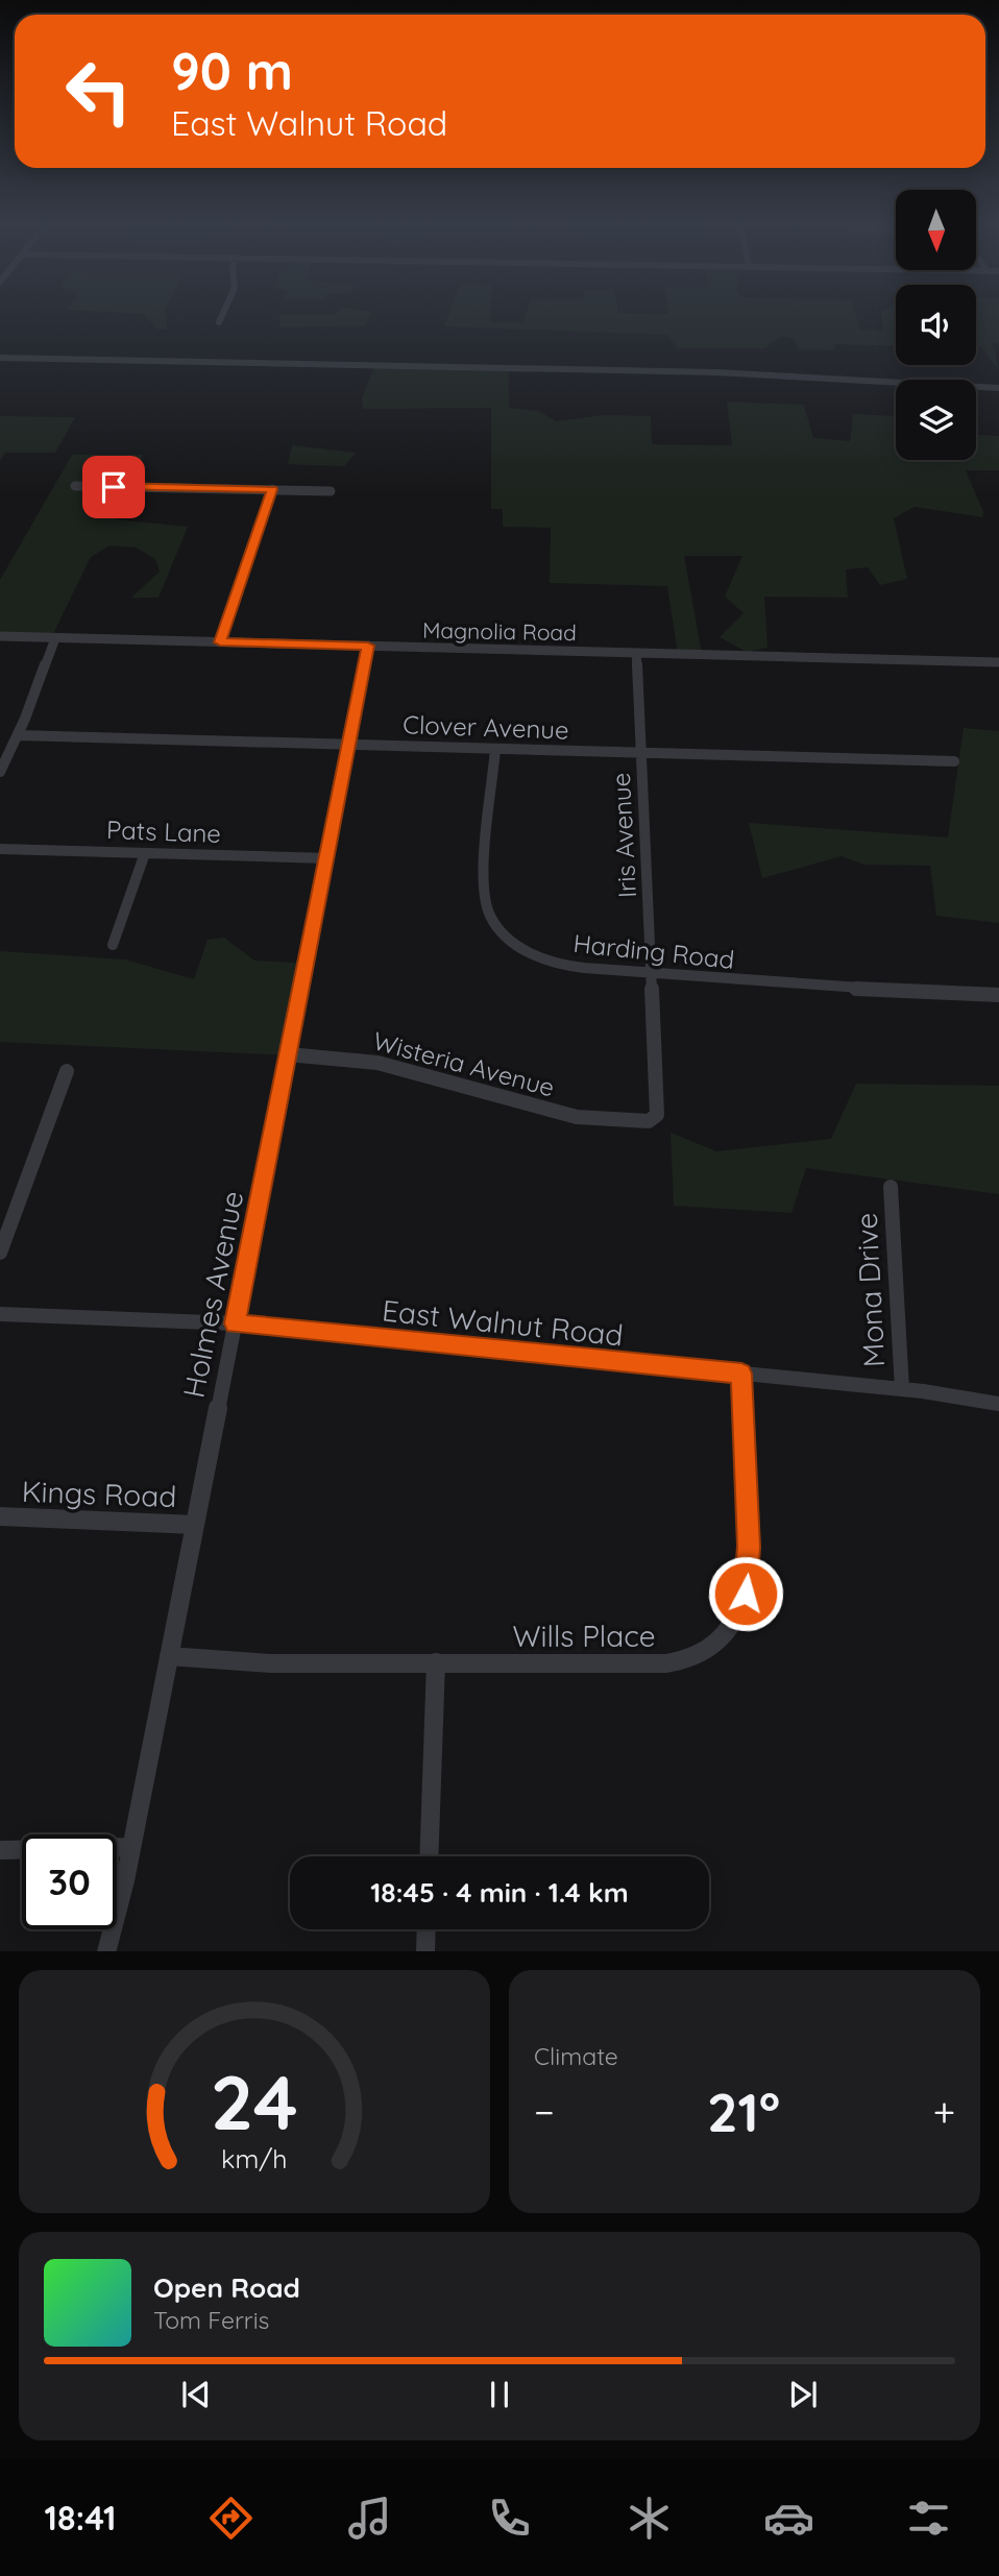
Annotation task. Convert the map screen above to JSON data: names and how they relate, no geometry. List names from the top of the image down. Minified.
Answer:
{"streets":{"street":["Magnolia Road","Clover Avenue","Pats Lane","Iris Avenue","Harding Road","Wisteria Avenue","Mona Drive","Holmes Avenue","East Walnut Road","Kings Road","Wills Place"]},"crossings":[["Magnolia Road","Iris Avenue"],["Magnolia Road","Holmes Avenue"],["Clover Avenue","Iris Avenue"],["Clover Avenue","Harding Road"],["Clover Avenue","Holmes Avenue"],["Pats Lane","Holmes Avenue"],["Iris Avenue","Harding Road"],["Iris Avenue","Wisteria Avenue"],["Wisteria Avenue","Holmes Avenue"],["Mona Drive","East Walnut Road"],["Holmes Avenue","East Walnut Road"],["Holmes Avenue","Kings Road"],["Holmes Avenue","Wills Place"],["East Walnut Road","Wills Place"]],"north":"bottom","page":{"turn":["90 m","East Walnut Road"],"limit":"30","trip":"18:45 · 4 min · 1.4 km","tile":"Climate","heat":["−","21°","+"],"song":["Open Road","Tom Ferris"],"tabs":"18:41","gauge":["24","km/h"]}}
